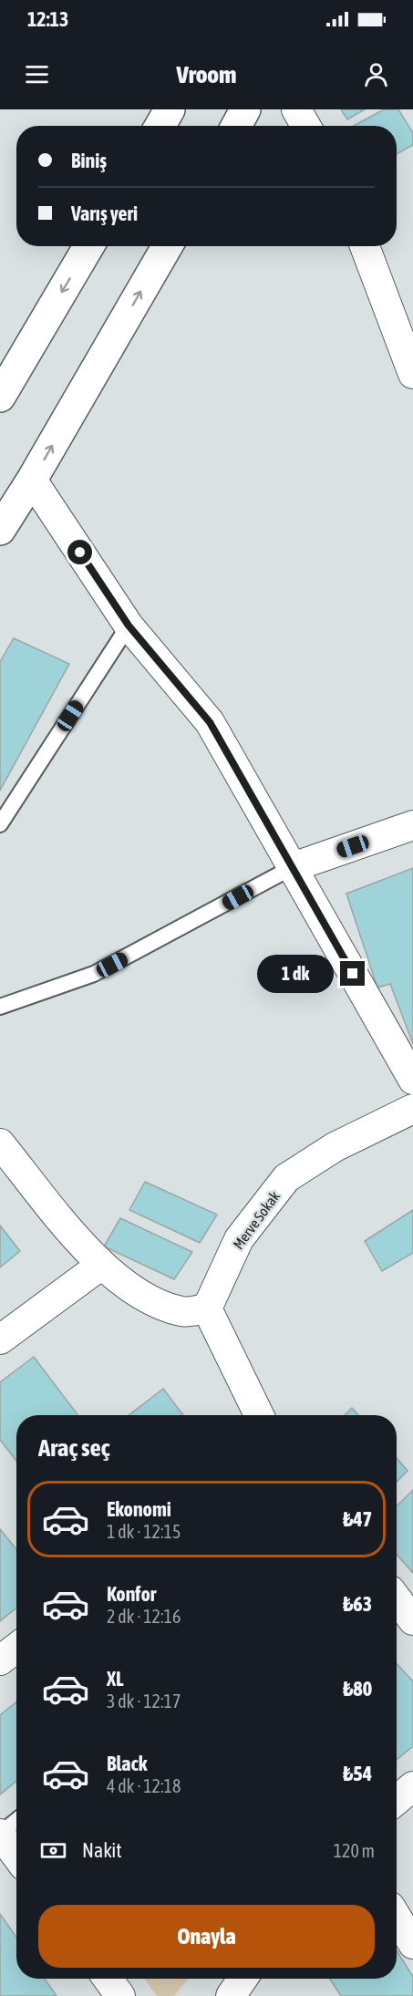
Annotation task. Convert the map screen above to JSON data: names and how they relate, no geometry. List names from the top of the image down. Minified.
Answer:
{"streets":{"street":["Merve Sokak"]},"page":{"status":"12:13","header":"Vroom","banner":["Biniş","Varış yeri"],"bubble":"1 dk","heading":"Araç seç","list":[{"name":"Ekonomi","note":"1 dk · 12:15","value":"₺47"},{"name":"Konfor","note":"2 dk · 12:16","value":"₺63"},{"name":"XL","note":"3 dk · 12:17","value":"₺80"},{"name":"Black","note":"4 dk · 12:18","value":"₺54"}],"pay":["Nakit","120 m"],"buttons":"Onayla"}}
